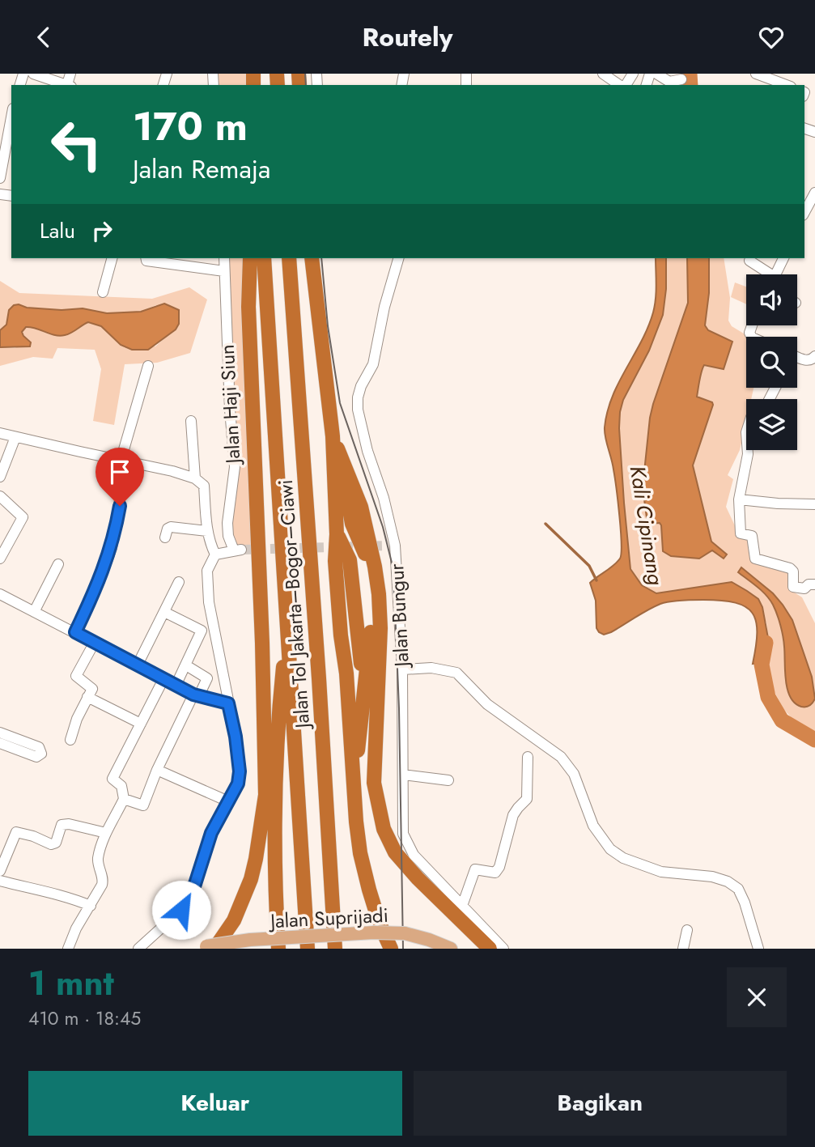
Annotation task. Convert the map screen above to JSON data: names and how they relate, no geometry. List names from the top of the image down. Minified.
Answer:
{"streets":{"highway":["Jalan Tol Jakarta–Bogor–Ciawi"],"main road":["Jalan Suprijadi"],"street":["Jalan Haji Siun","Jalan Bungur"]},"water":["Kali Cipinang"],"page":{"header":"Routely","turn":["170 m","Jalan Remaja"],"then":"Lalu","heading":["1 mnt","410 m · 18:45"],"buttons":["Keluar","Bagikan"]}}
